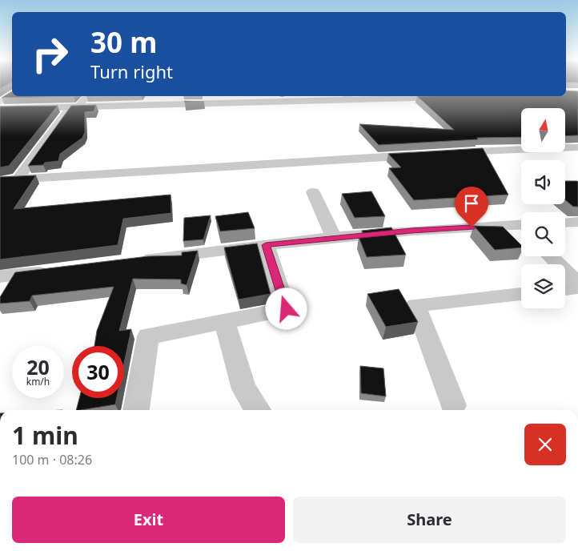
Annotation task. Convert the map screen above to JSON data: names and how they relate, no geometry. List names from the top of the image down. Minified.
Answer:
{"north":"top","page":{"turn":["30 m","Turn right"],"speed":"20 km/h","limit":"30","heading":["1 min","100 m · 08:26"],"buttons":["Exit","Share"]}}
